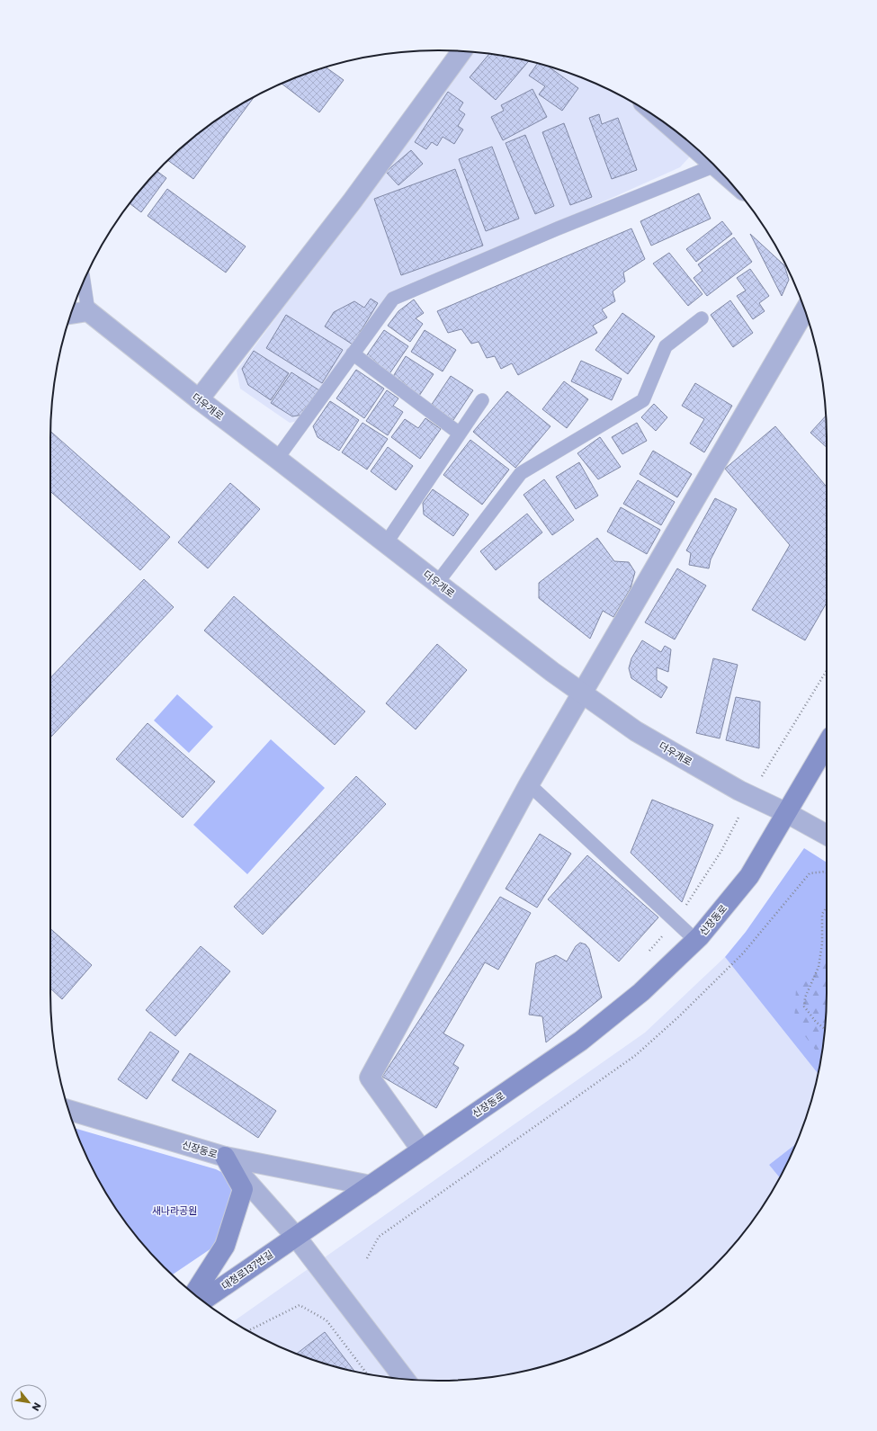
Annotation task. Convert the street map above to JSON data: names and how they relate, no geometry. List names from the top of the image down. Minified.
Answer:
{"streets":{"main road":["신장동로","대청로137번길"],"street":["더우개로"]},"crossings":[["더우개로","신장동로"],["신장동로","대청로137번길"]],"parks":["새나라공원"],"north":"bottom right"}
